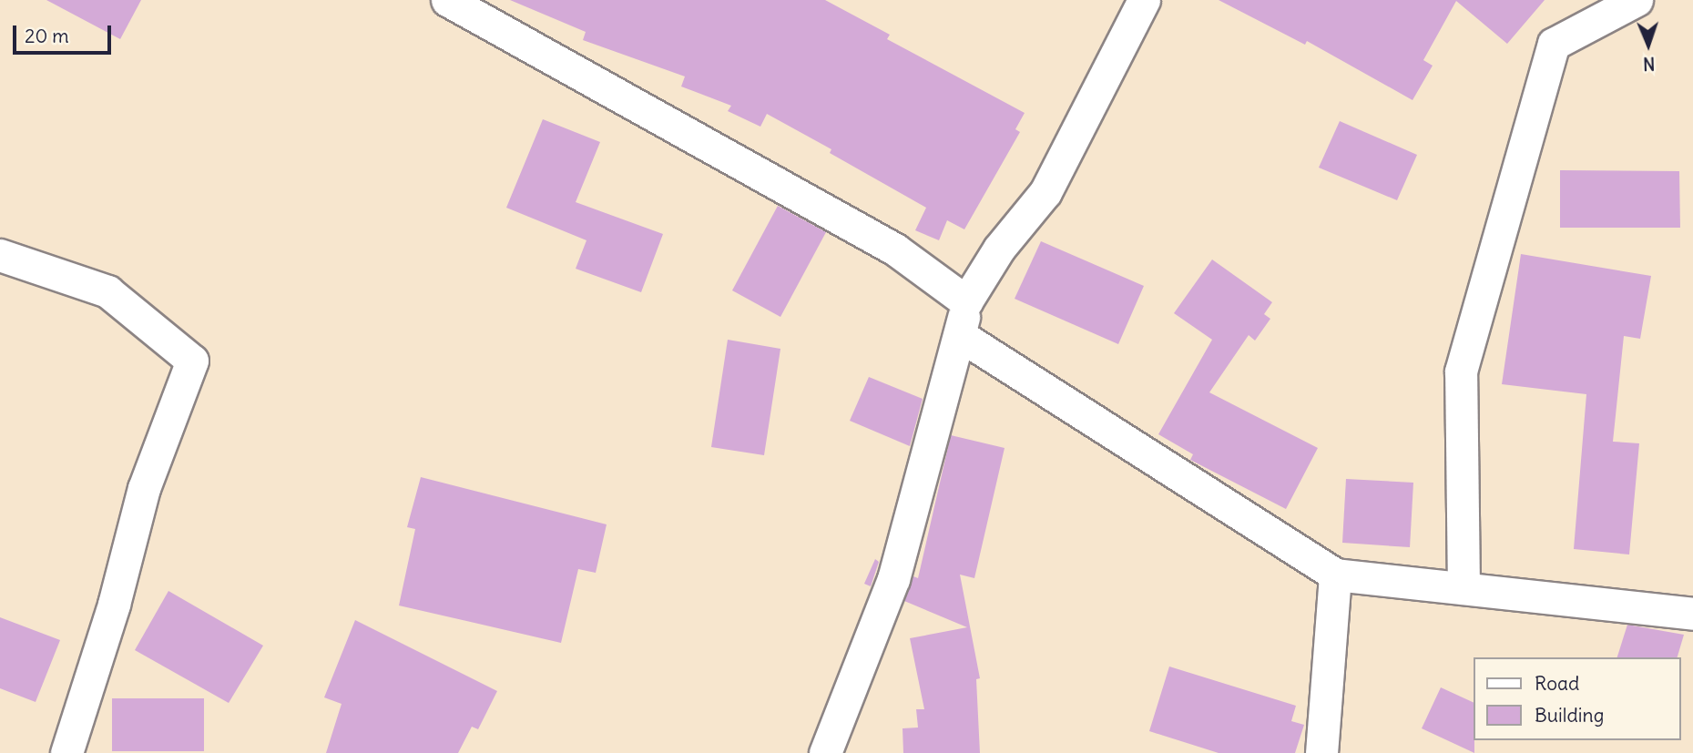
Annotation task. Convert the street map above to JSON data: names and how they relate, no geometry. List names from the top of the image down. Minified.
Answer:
{"legend":["Road","Building"],"scale_bar":"20 m","north":"bottom"}
